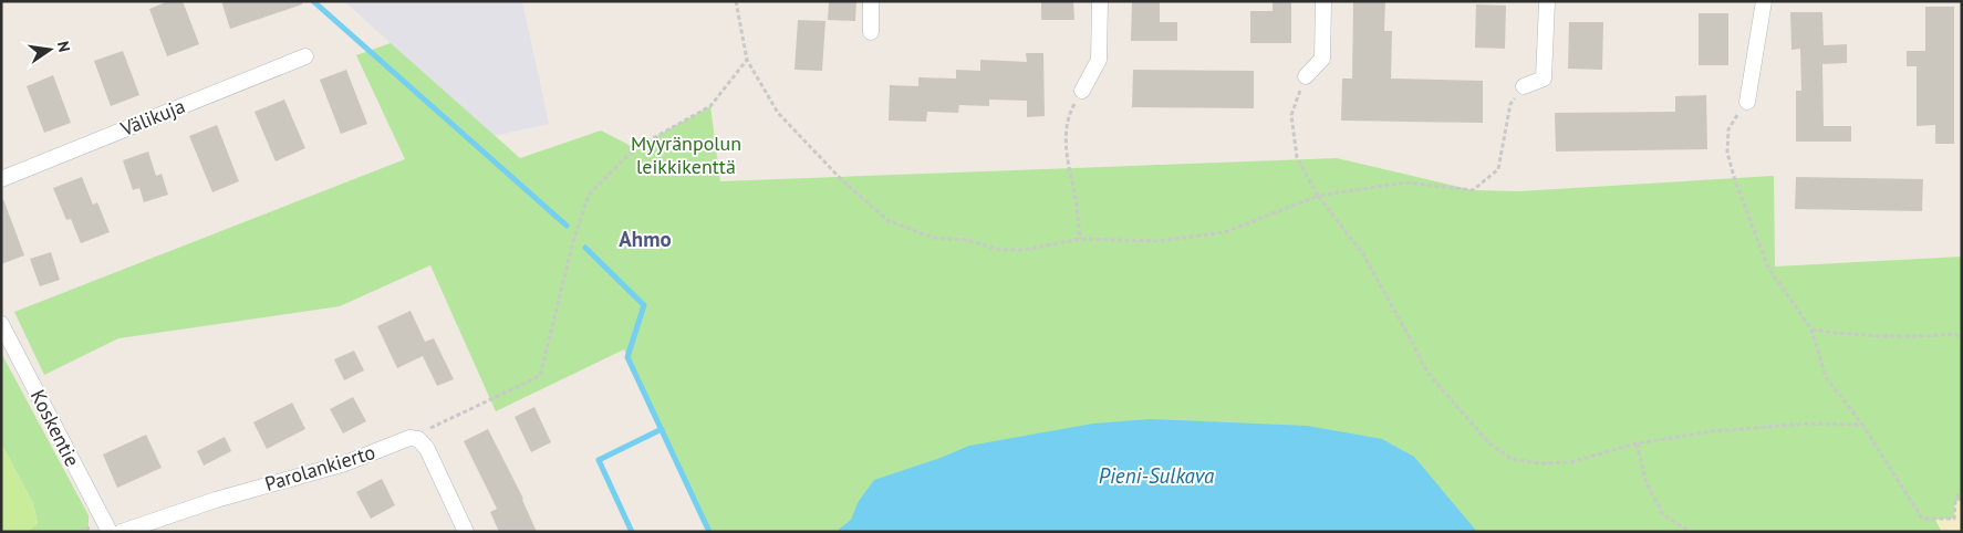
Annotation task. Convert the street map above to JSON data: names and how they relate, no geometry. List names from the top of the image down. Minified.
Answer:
{"streets":{"street":["Välikuja","Koskentie","Parolankierto"]},"districts":["Ahmo"],"water":["Pieni-Sulkava"],"parks":["Myyränpolun leikkikenttä"],"north":"right"}
